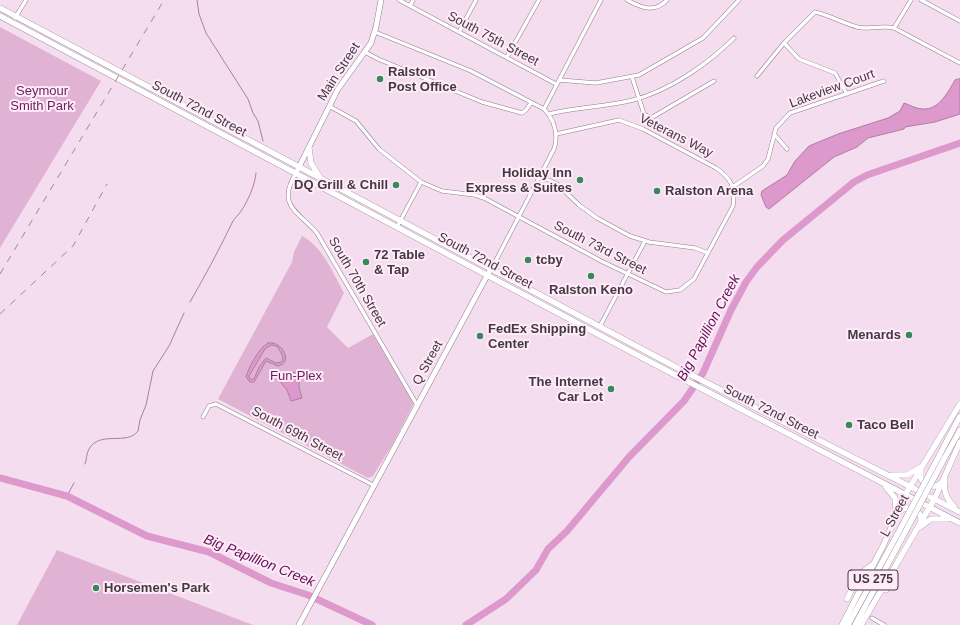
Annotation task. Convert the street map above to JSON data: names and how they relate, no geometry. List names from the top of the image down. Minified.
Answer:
{"streets":{"main road":["Main Street","South 72nd Street","Q Street","L Street","US 275"],"street":["South 75th Street","Lakeview Court","Veterans Way","South 73rd Street","South 70th Street","South 69th Street"]},"crossings":[["Main Street","South 72nd Street"],["Main Street","South 73rd Street"],["Main Street","South 70th Street"],["Lakeview Court","Veterans Way"],["South 72nd Street","South 70th Street"],["South 72nd Street","Q Street"],["Veterans Way","Q Street"],["South 73rd Street","Q Street"],["South 70th Street","Q Street"],["Q Street","South 69th Street"]],"water":["Big Papillion Creek"],"parks":["Seymour Smith Park","Fun-Plex"],"places":["Ralston Post Office","Holiday Inn Express & Suites","DQ Grill & Chill","Ralston Arena","tcby","72 Table & Tap","Ralston Keno","Menards","FedEx Shipping Center","The Internet Car Lot","Taco Bell","Horsemen's Park"]}
